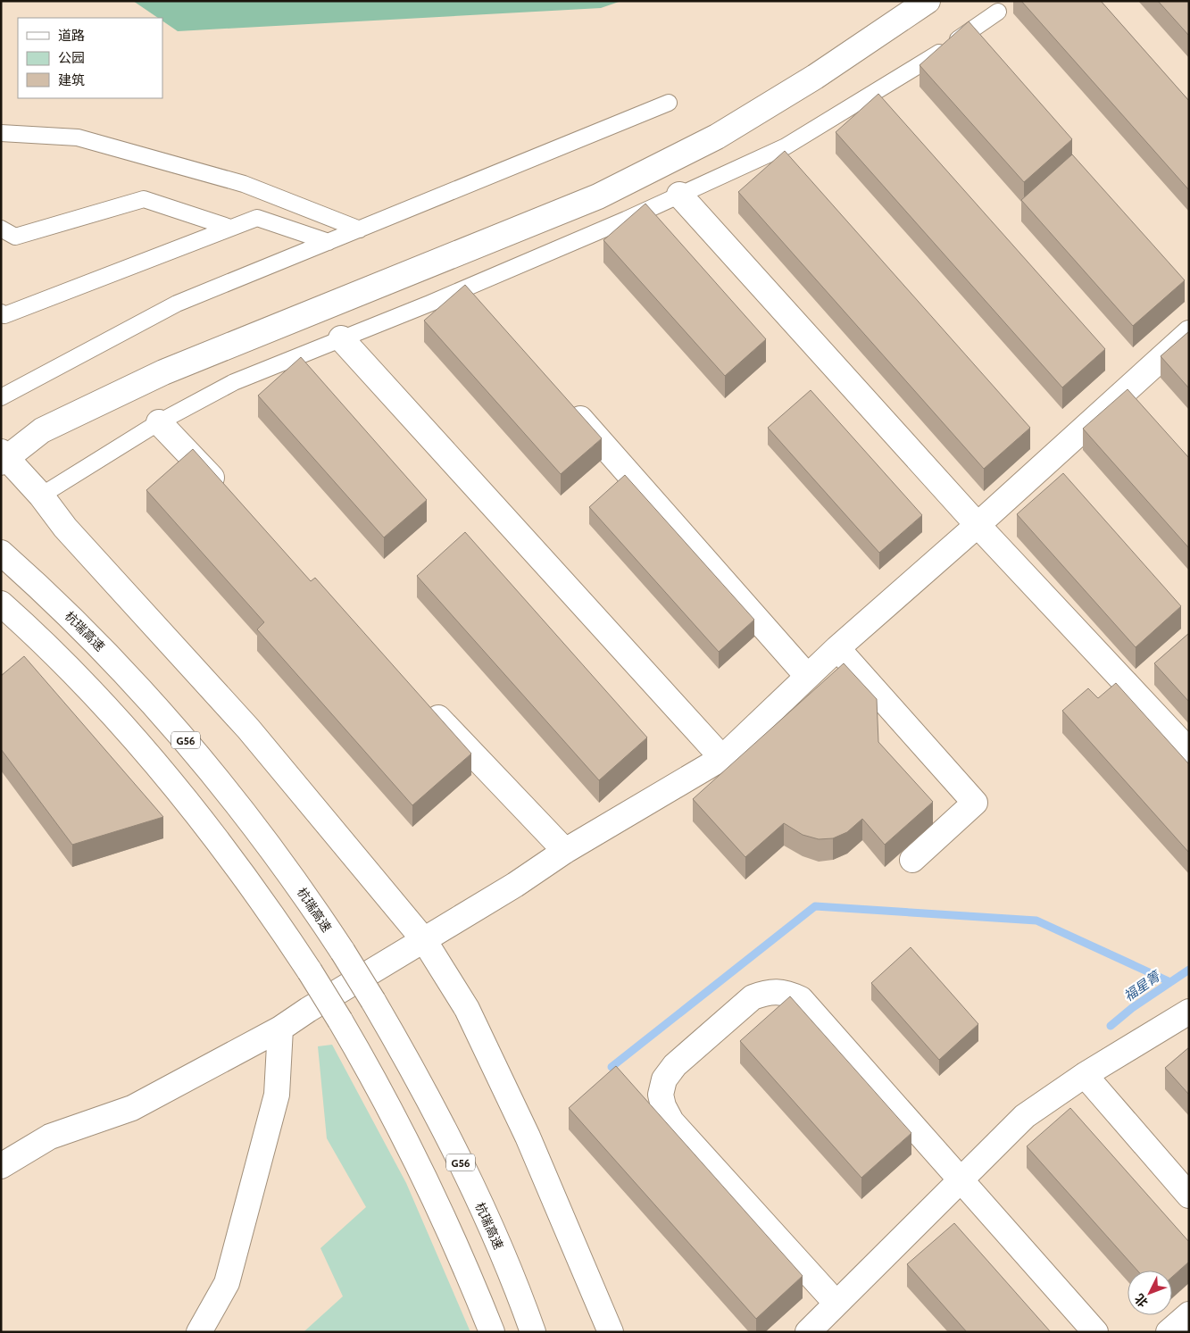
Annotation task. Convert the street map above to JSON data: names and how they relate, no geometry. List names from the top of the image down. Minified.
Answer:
{"streets":{"main road":["杭瑞高速","G56"]},"water":["福星箐"],"legend":["道路","公园","建筑"],"north":"bottom left"}
